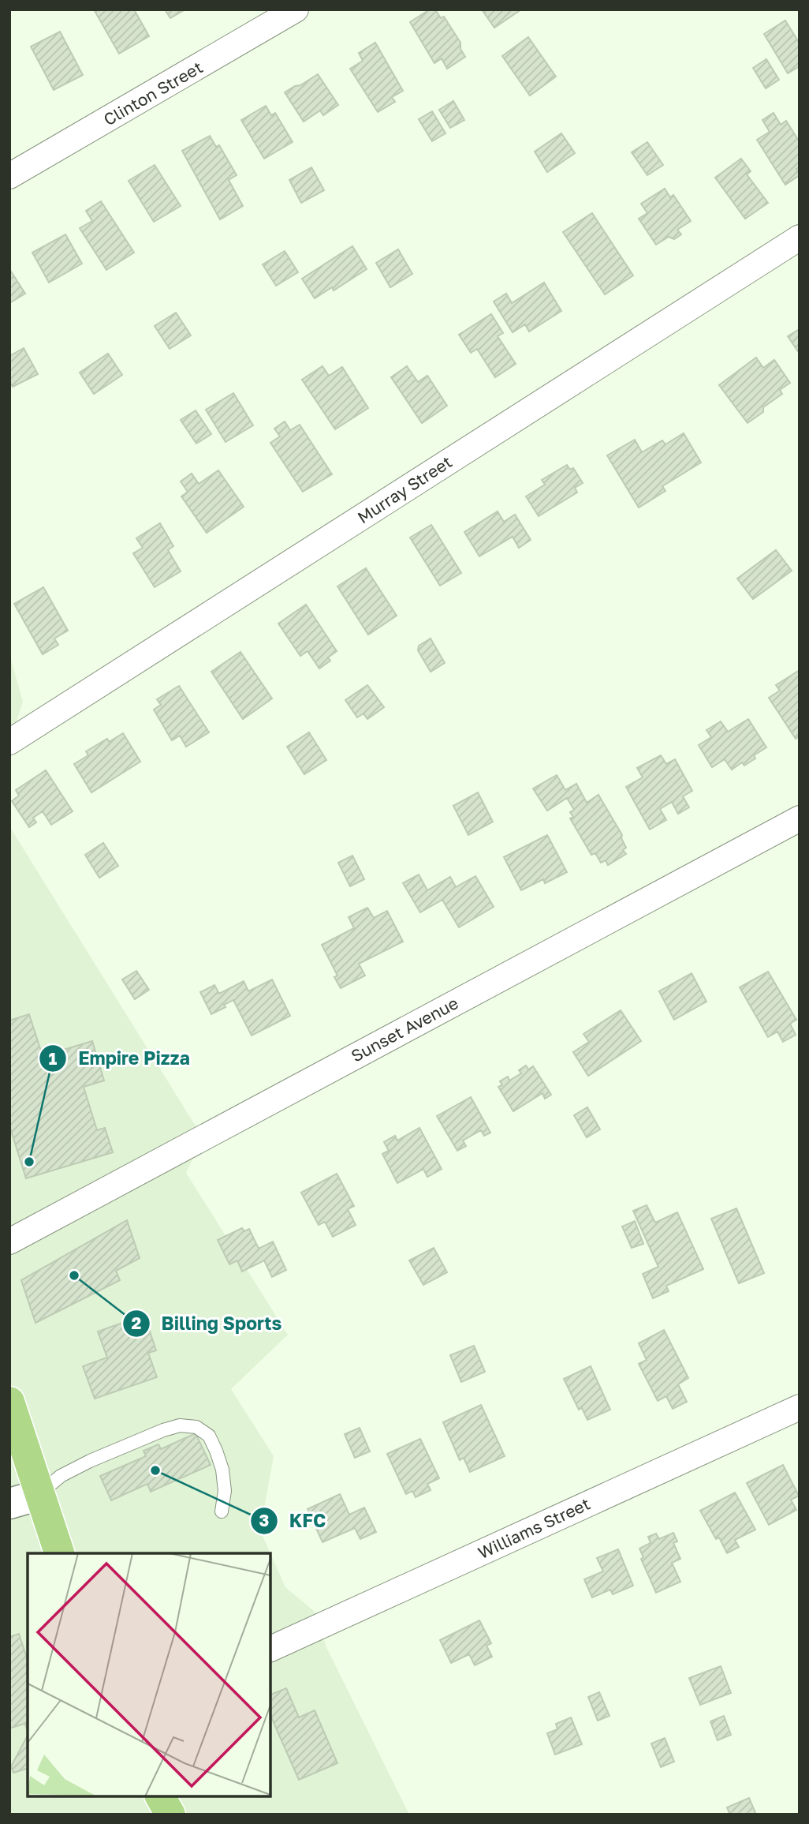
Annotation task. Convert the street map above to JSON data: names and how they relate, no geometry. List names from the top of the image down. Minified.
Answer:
{"streets":{"street":["Clinton Street","Murray Street","Sunset Avenue","Williams Street"]},"places":["Empire Pizza","Billing Sports","KFC"]}
